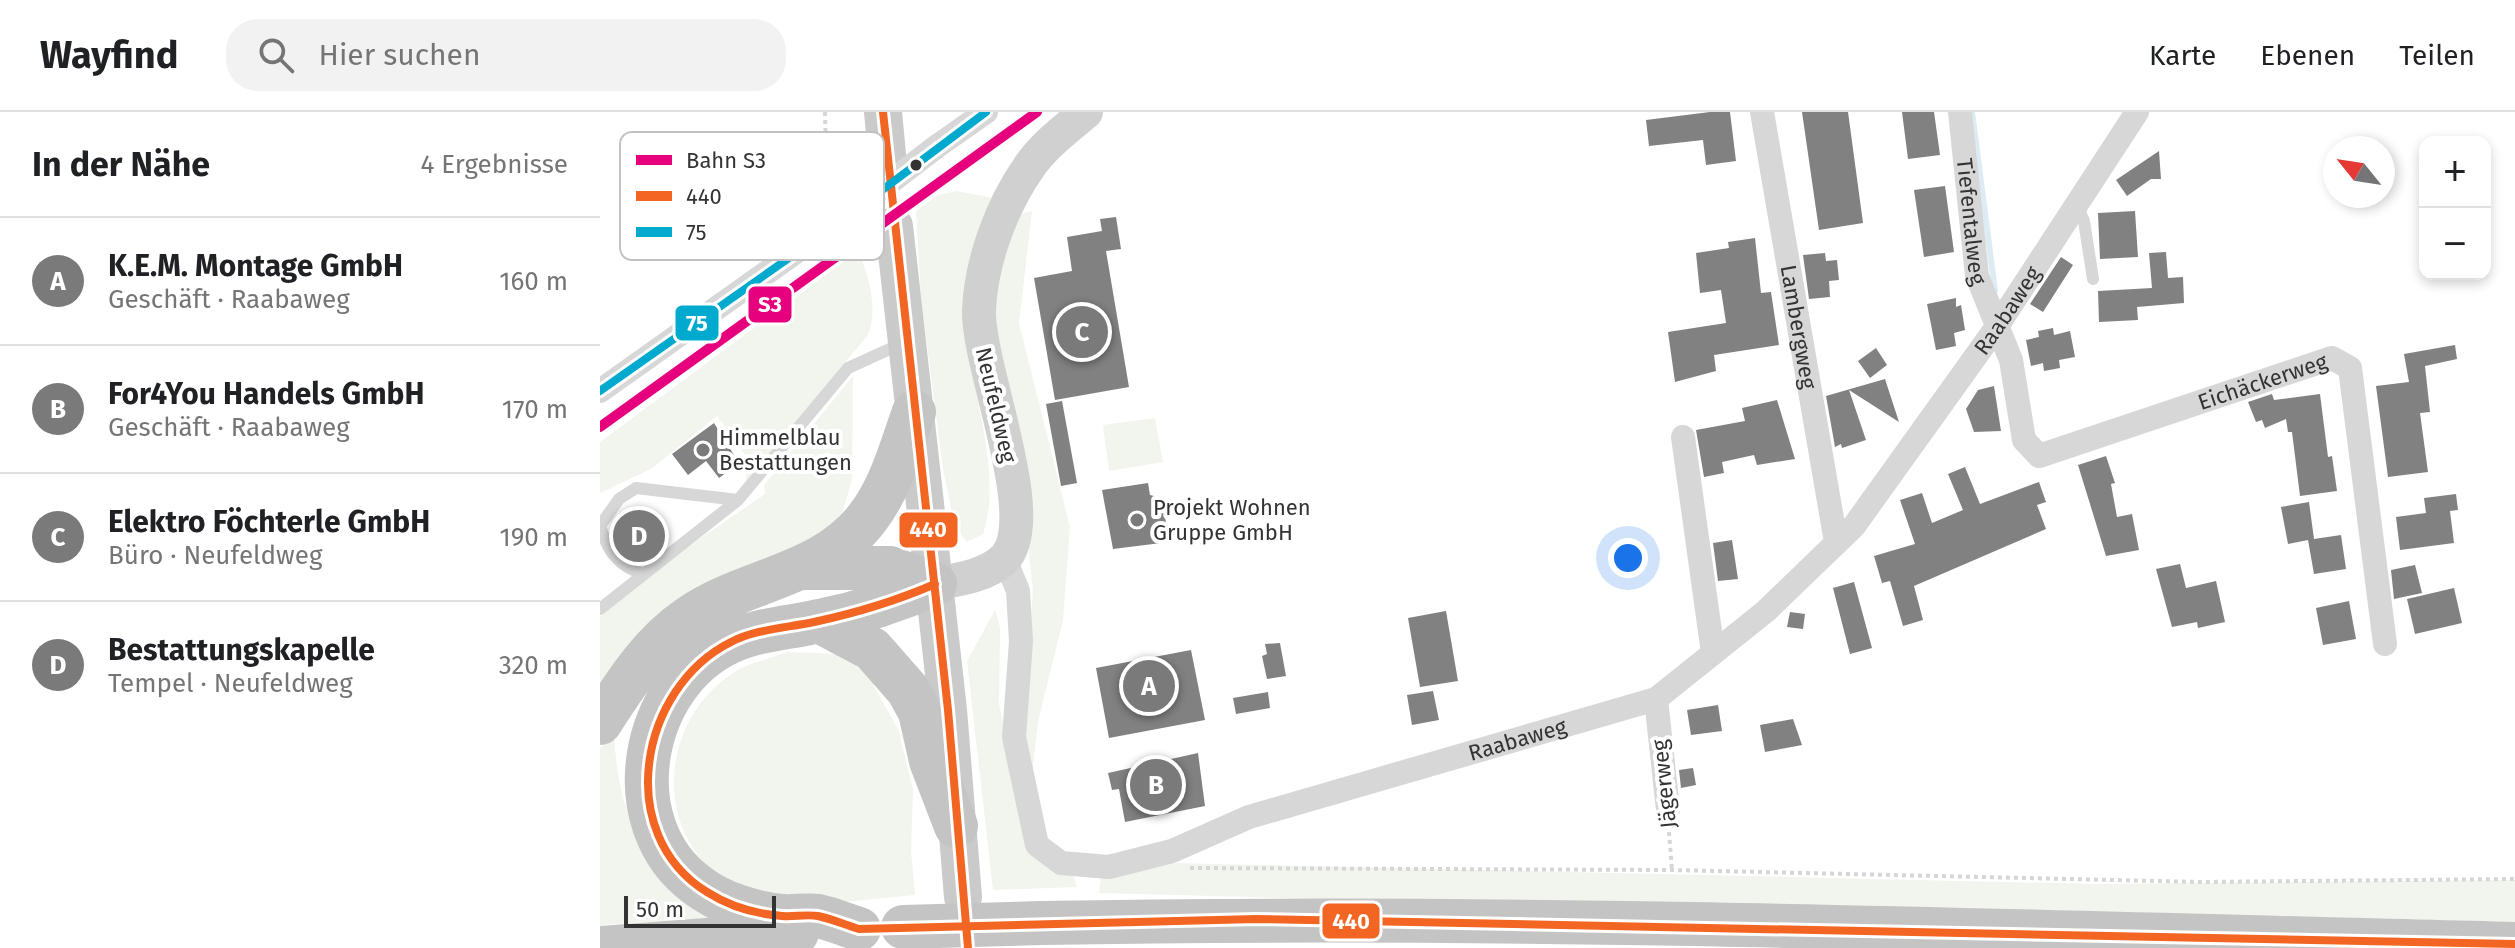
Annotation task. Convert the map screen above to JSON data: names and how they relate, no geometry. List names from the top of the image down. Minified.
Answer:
{"streets":{"street":["Tiefentalweg","Raabaweg","Lambergweg","Eichäckerweg","Neufeldweg","Jägerweg"]},"crossings":[["Tiefentalweg","Raabaweg"],["Tiefentalweg","Eichäckerweg"],["Raabaweg","Lambergweg"],["Raabaweg","Eichäckerweg"],["Raabaweg","Neufeldweg"],["Raabaweg","Jägerweg"]],"places":["Himmelblau Bestattungen","Projekt Wohnen Gruppe GmbH"],"lines":["rail line S3","transit line 440","transit line 75"],"legend":["Bahn S3","440","75"],"scale_bar":"50 m","north":"top left","page":{"header":"Wayfind","search":"Hier suchen","nav":["Karte","Ebenen","Teilen"],"heading":["In der Nähe","4 Ergebnisse"],"map_buttons":["+","−"],"list":[{"mark":"A","name":"K.E.M. Montage GmbH","note":"Geschäft · Raabaweg","value":"160 m"},{"mark":"B","name":"For4You Handels GmbH","note":"Geschäft · Raabaweg","value":"170 m"},{"mark":"C","name":"Elektro Föchterle GmbH","note":"Büro · Neufeldweg","value":"190 m"},{"mark":"D","name":"Bestattungskapelle","note":"Tempel · Neufeldweg","value":"320 m"}],"pins":["C","D","A","B"],"scale":"50 m"}}
